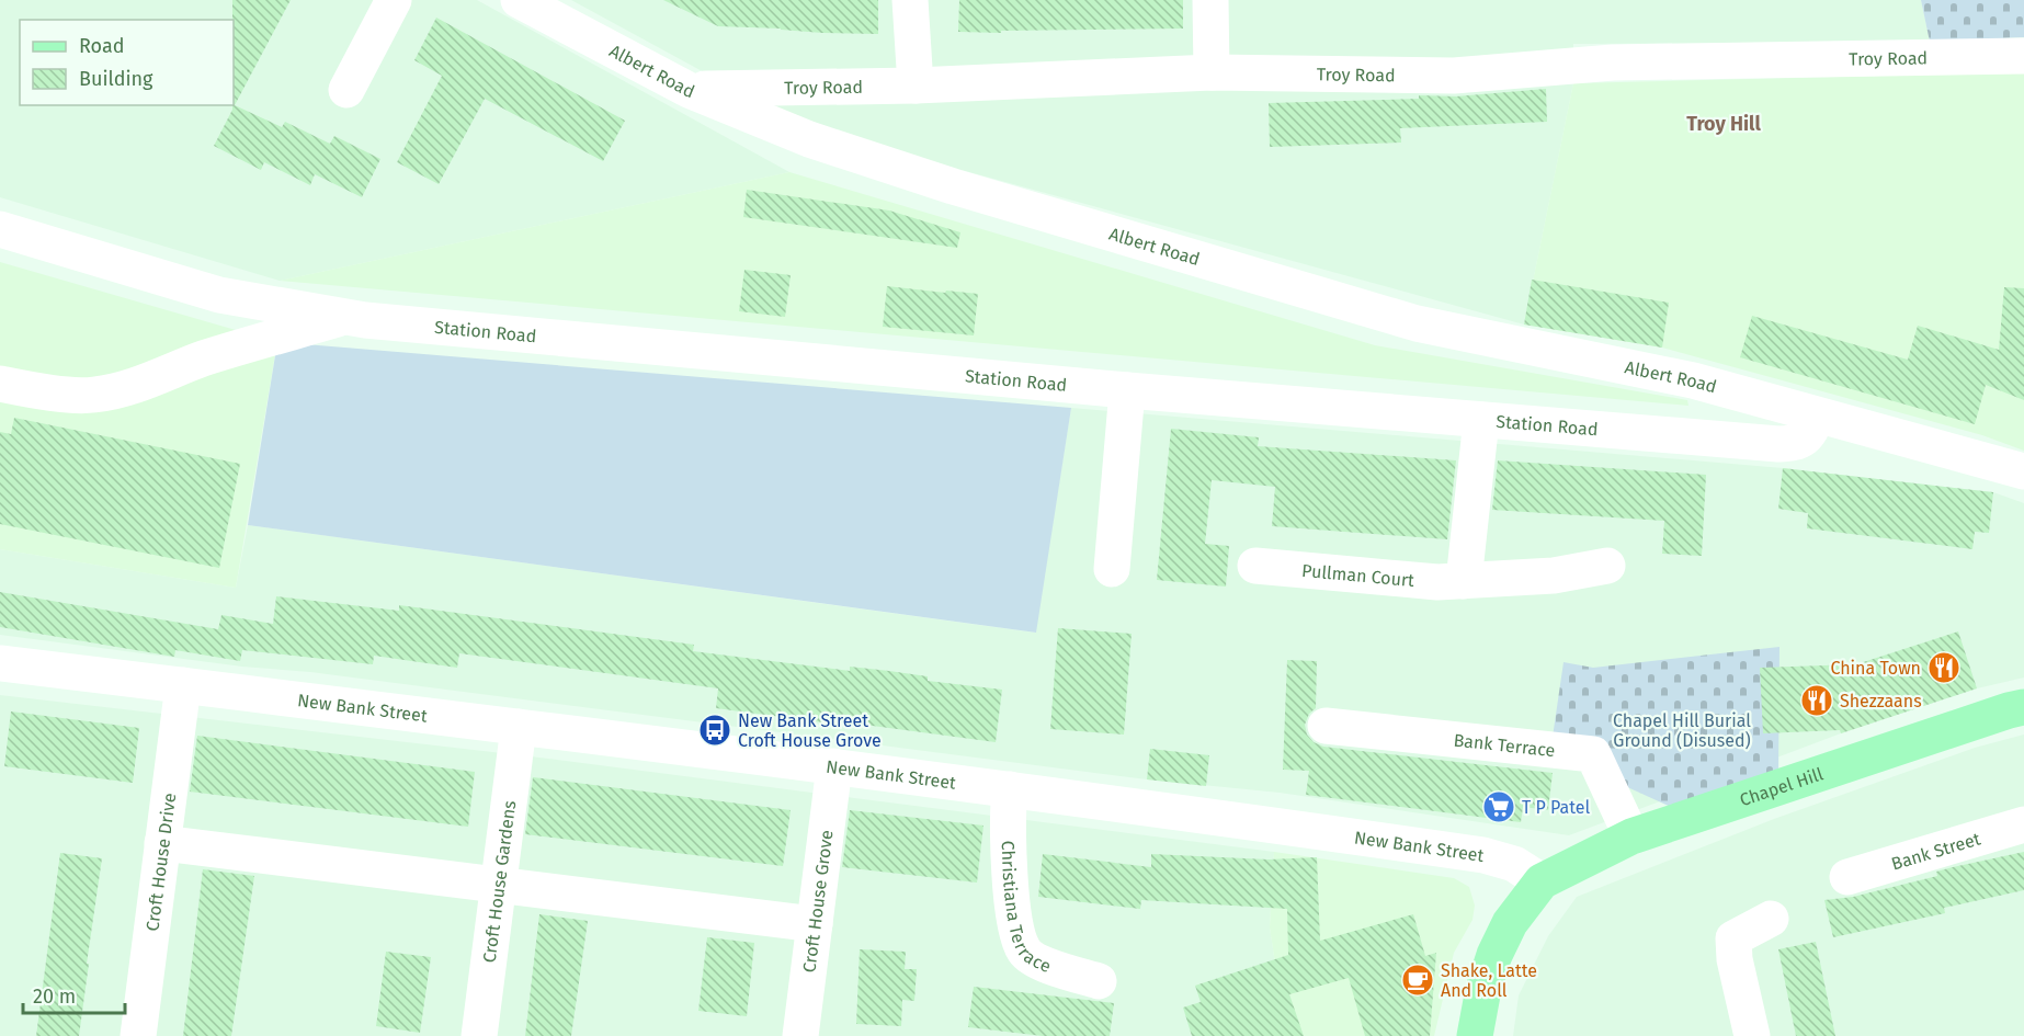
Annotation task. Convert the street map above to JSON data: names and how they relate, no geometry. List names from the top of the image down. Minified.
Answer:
{"streets":{"main road":["Chapel Hill"],"street":["Troy Road","Albert Road","Station Road","Pullman Court","New Bank Street","Bank Terrace","Bank Street","Croft House Drive","Croft House Gardens","Croft House Grove","Christiana Terrace"]},"crossings":[["Troy Road","Albert Road"],["Albert Road","Station Road"],["New Bank Street","Chapel Hill"],["New Bank Street","Croft House Drive"],["New Bank Street","Croft House Gardens"],["New Bank Street","Croft House Grove"],["New Bank Street","Christiana Terrace"],["Bank Terrace","Chapel Hill"]],"districts":["Troy Hill"],"parks":["Chapel Hill Burial Ground (Disused)"],"places":{"restaurant":["China Town","Shezzaans"],"bus stop":["New Bank Street Croft House Grove"],"supermarket":["T P Patel"],"cafe":["Shake, Latte And Roll"]},"legend":["Road","Building"],"scale_bar":"20 m"}
